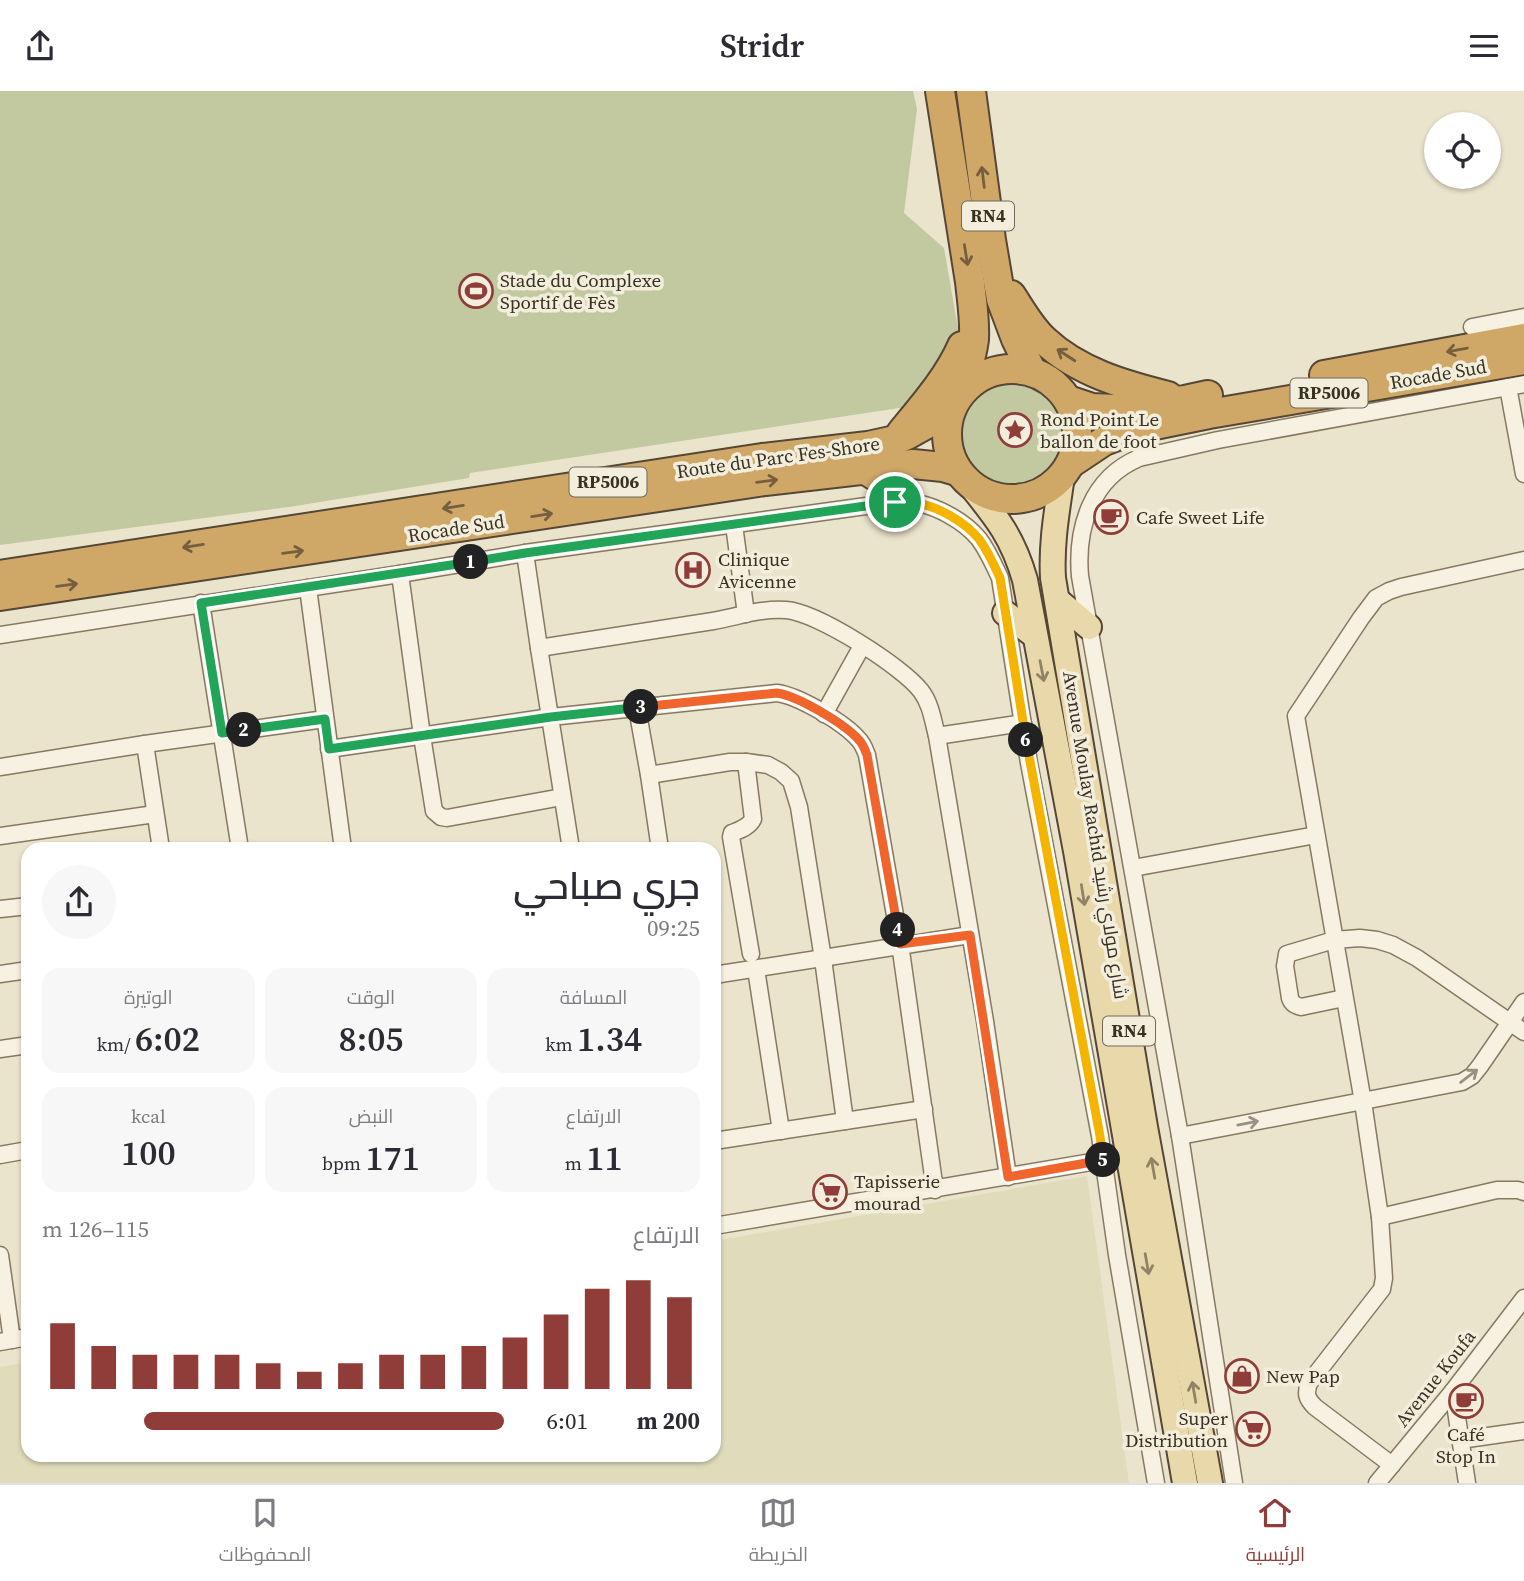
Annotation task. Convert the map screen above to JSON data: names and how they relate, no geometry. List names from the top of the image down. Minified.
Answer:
{"streets":{"highway":["RN4","Rocade Sud","RP5006","Route du Parc Fes-Shore"],"main road":["Avenue Moulay Rachid شارع مولاي رشيد"],"street":["Avenue Koufa"]},"crossings":[["RN4","Rocade Sud"],["RN4","Route du Parc Fes-Shore"],["RN4","Avenue Moulay Rachid شارع مولاي رشيد"],["Rocade Sud","Route du Parc Fes-Shore"],["Rocade Sud","Avenue Moulay Rachid شارع مولاي رشيد"],["Route du Parc Fes-Shore","Avenue Moulay Rachid شارع مولاي رشيد"]],"one_way":["Route du Parc Fes-Shore"],"places":{"sports":["Stade du Complexe Sportif de Fès"],"place":["Rond Point Le ballon de foot"],"cafe":["Cafe Sweet Life","Café Stop In"],"hospital":["Clinique Avicenne"],"supermarket":["Tapisserie mourad","Super Distribution"],"shop":["New Pap"]},"page":{"header":"Stridr","pins":["1","3","2","6","4","5"],"heading":["جري صباحي","09:25"],"stats":[["المسافة","1.34 km"],["الوقت","8:05"],["الوتيرة","6:02 /km"],["الارتفاع","11 m"],["النبض","171 bpm"],["kcal","100"]],"chart":["الارتفاع","115–126 m"],"list":[{"name":"200 m","note":"6:01"}],"tabs":["الرئيسية","الخريطة","المحفوظات"]}}
